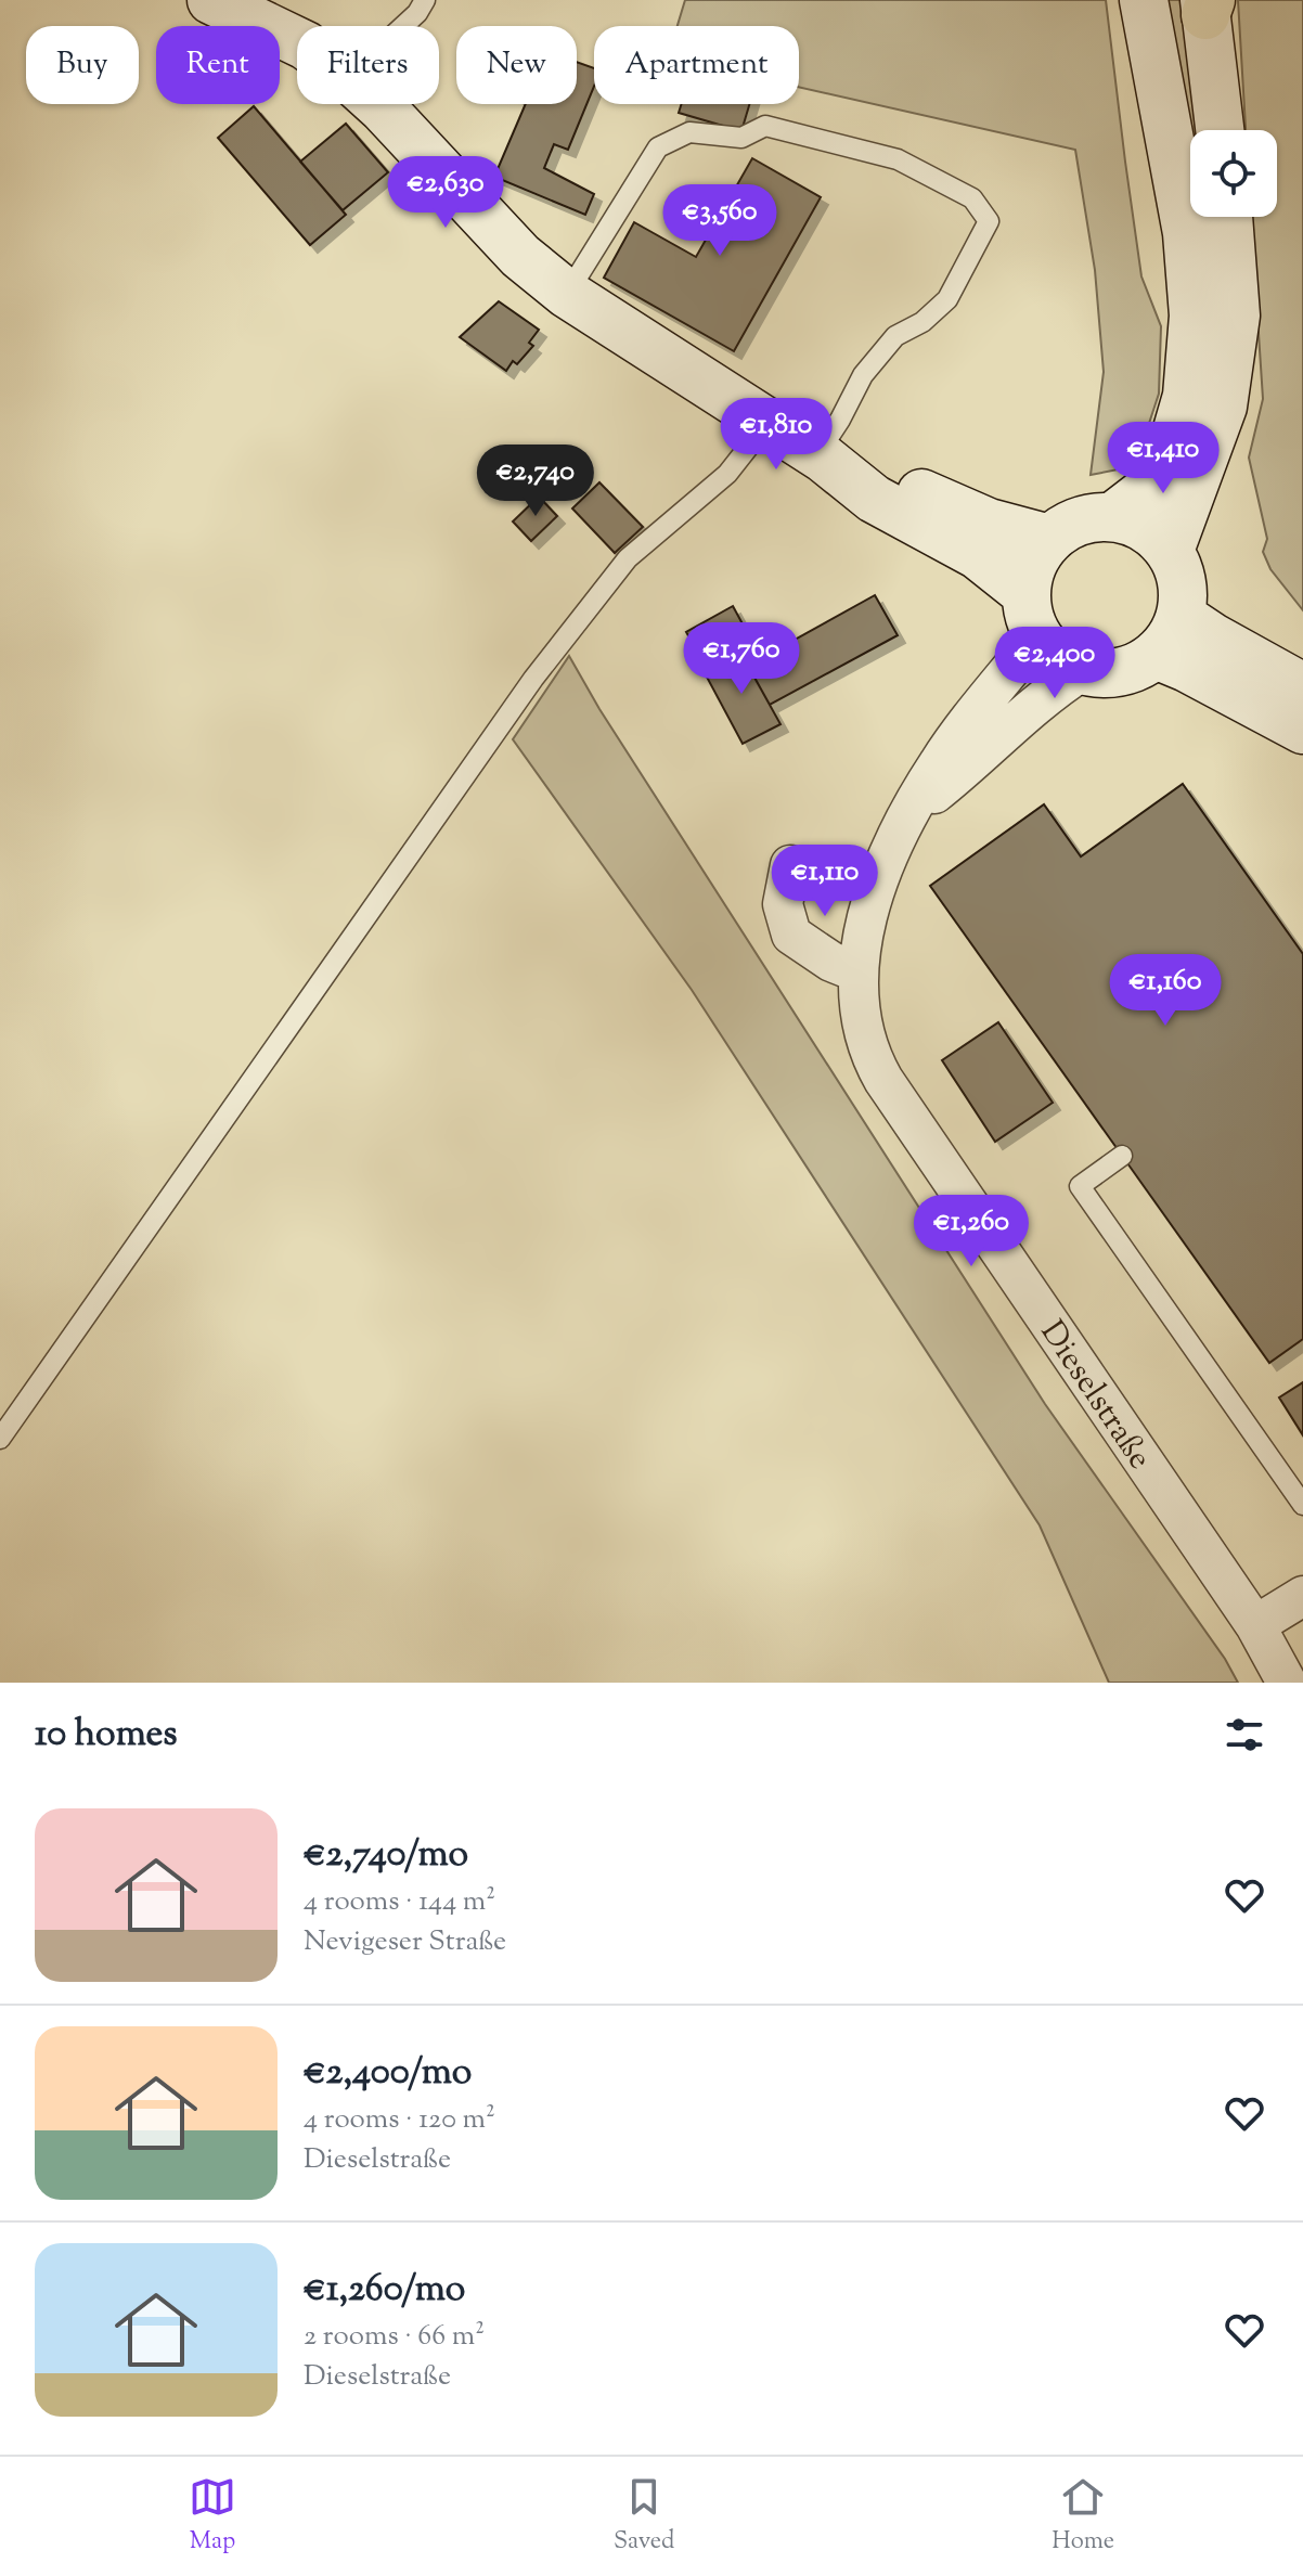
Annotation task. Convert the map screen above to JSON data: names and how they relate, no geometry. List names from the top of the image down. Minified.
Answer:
{"streets":{"street":["Dieselstraße"]},"page":{"chip":["Buy","Rent","Filters","New","Apartment"],"price":["€2,630","€3,560","€1,810","€1,410","€2,740","€1,760","€2,400","€1,110","€1,160","€1,260"],"heading":"10 homes","list":[{"name":"€2,740/mo","note":"4 rooms · 144 m² · Nevigeser Straße"},{"name":"€2,400/mo","note":"4 rooms · 120 m² · Dieselstraße"},{"name":"€1,260/mo","note":"2 rooms · 66 m² · Dieselstraße"}],"tabs":["Map","Saved","Home"]}}
